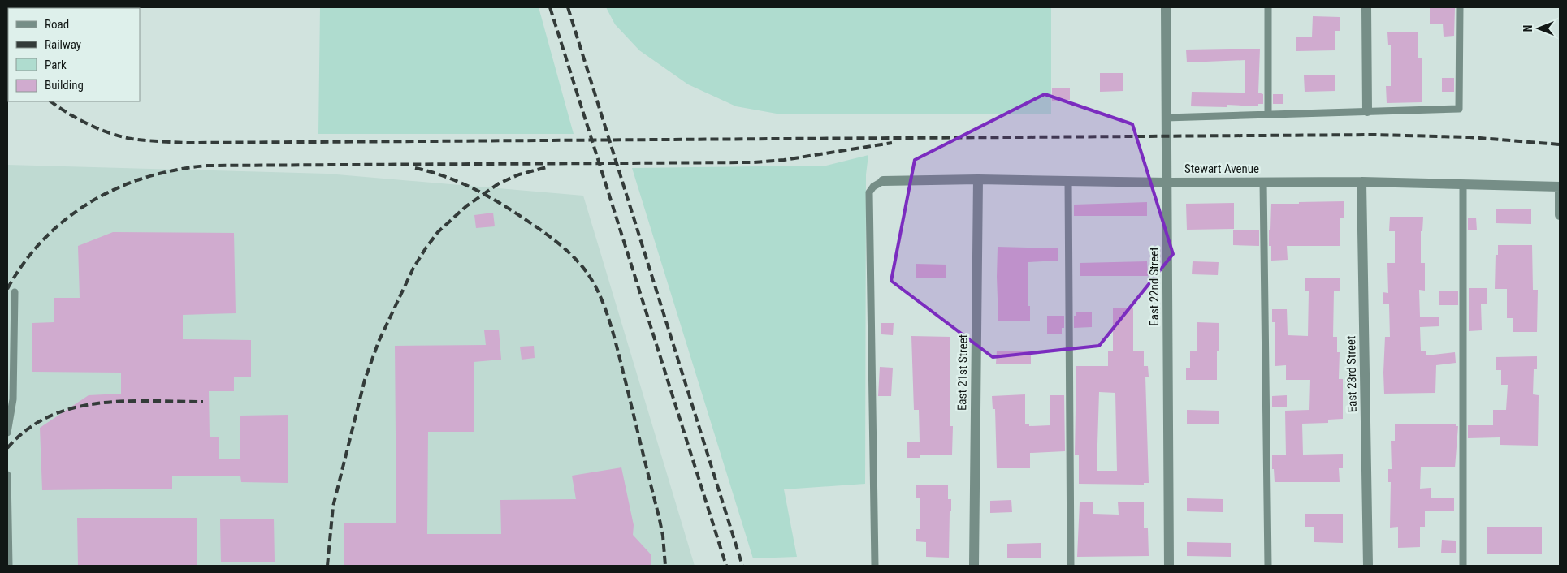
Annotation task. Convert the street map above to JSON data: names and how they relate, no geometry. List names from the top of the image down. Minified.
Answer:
{"streets":{"street":["Stewart Avenue","East 22nd Street","East 21st Street","East 23rd Street"]},"crossings":[["Stewart Avenue","East 22nd Street"],["Stewart Avenue","East 21st Street"],["Stewart Avenue","East 23rd Street"]],"legend":["Road","Railway","Park","Building"],"north":"left"}
